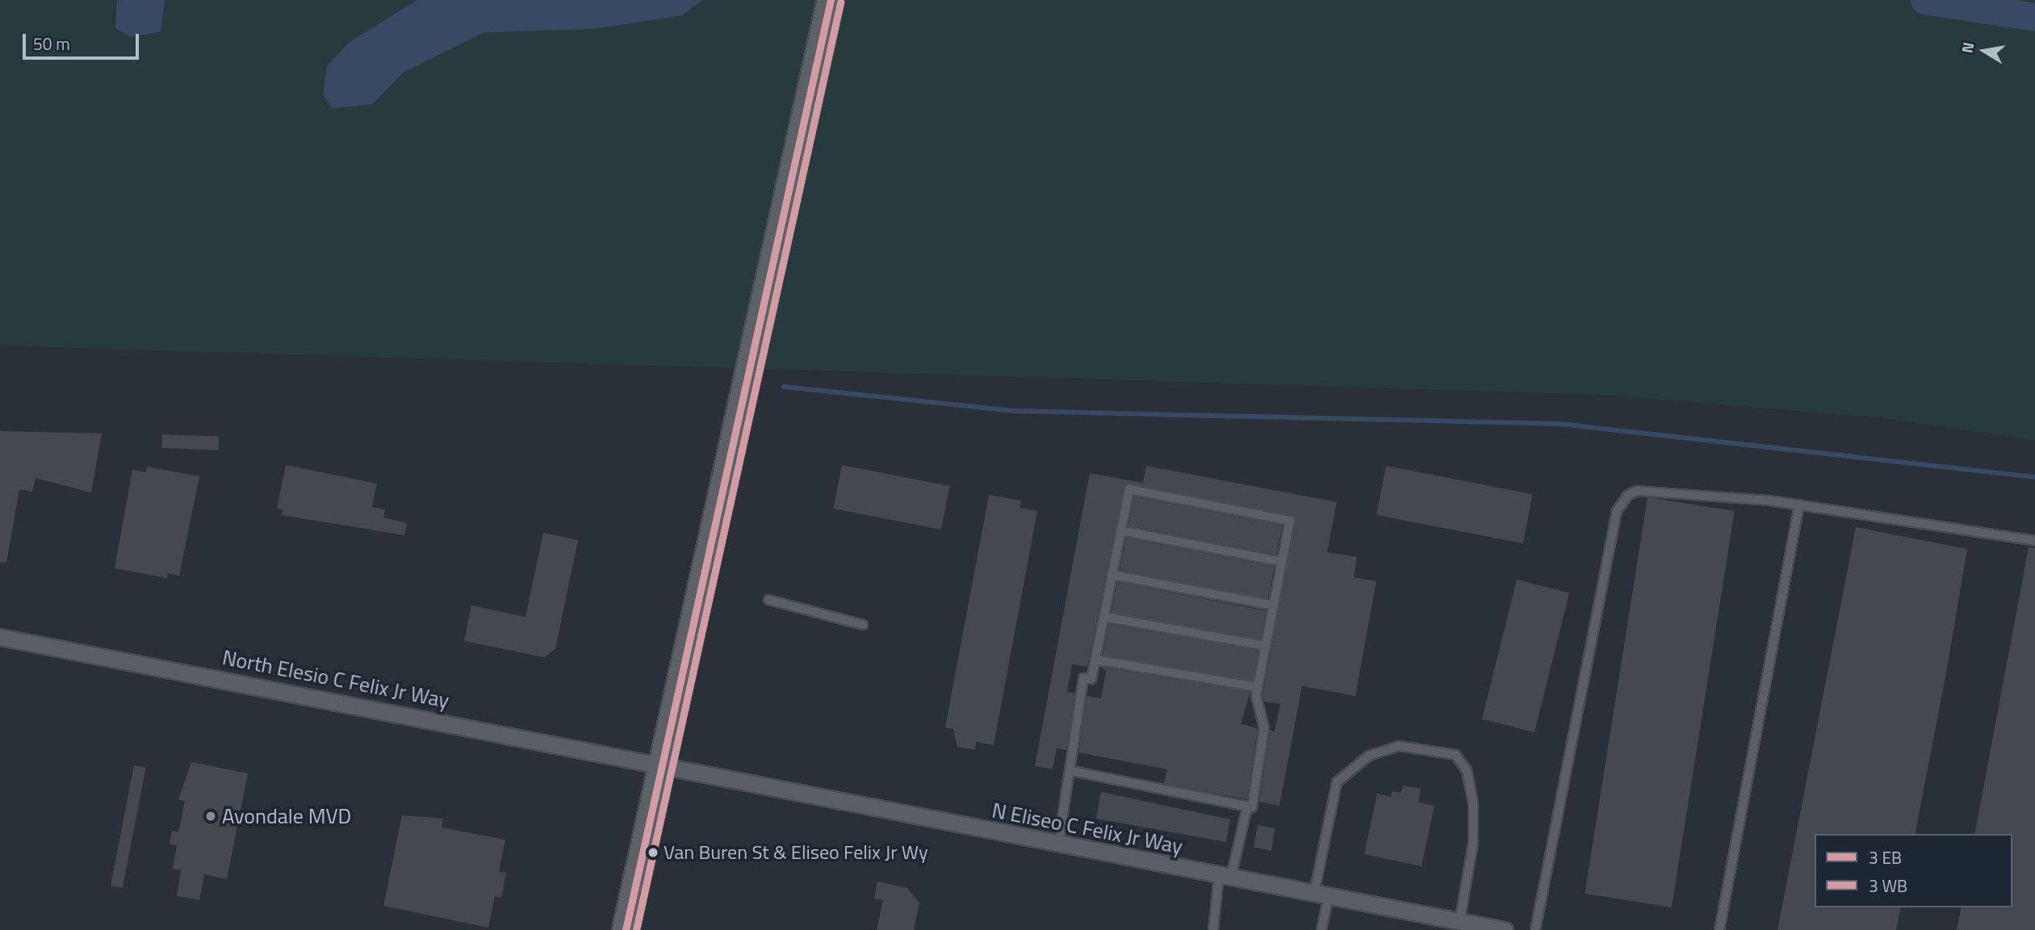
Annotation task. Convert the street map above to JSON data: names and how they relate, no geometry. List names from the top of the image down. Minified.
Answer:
{"streets":{"street":["North Elesio C Felix Jr Way","N Eliseo C Felix Jr Way"]},"crossings":[["North Elesio C Felix Jr Way","N Eliseo C Felix Jr Way"]],"places":["Avondale MVD","Van Buren St & Eliseo Felix Jr Wy"],"legend":["3 EB","3 WB"],"scale_bar":"50 m","north":"left"}
